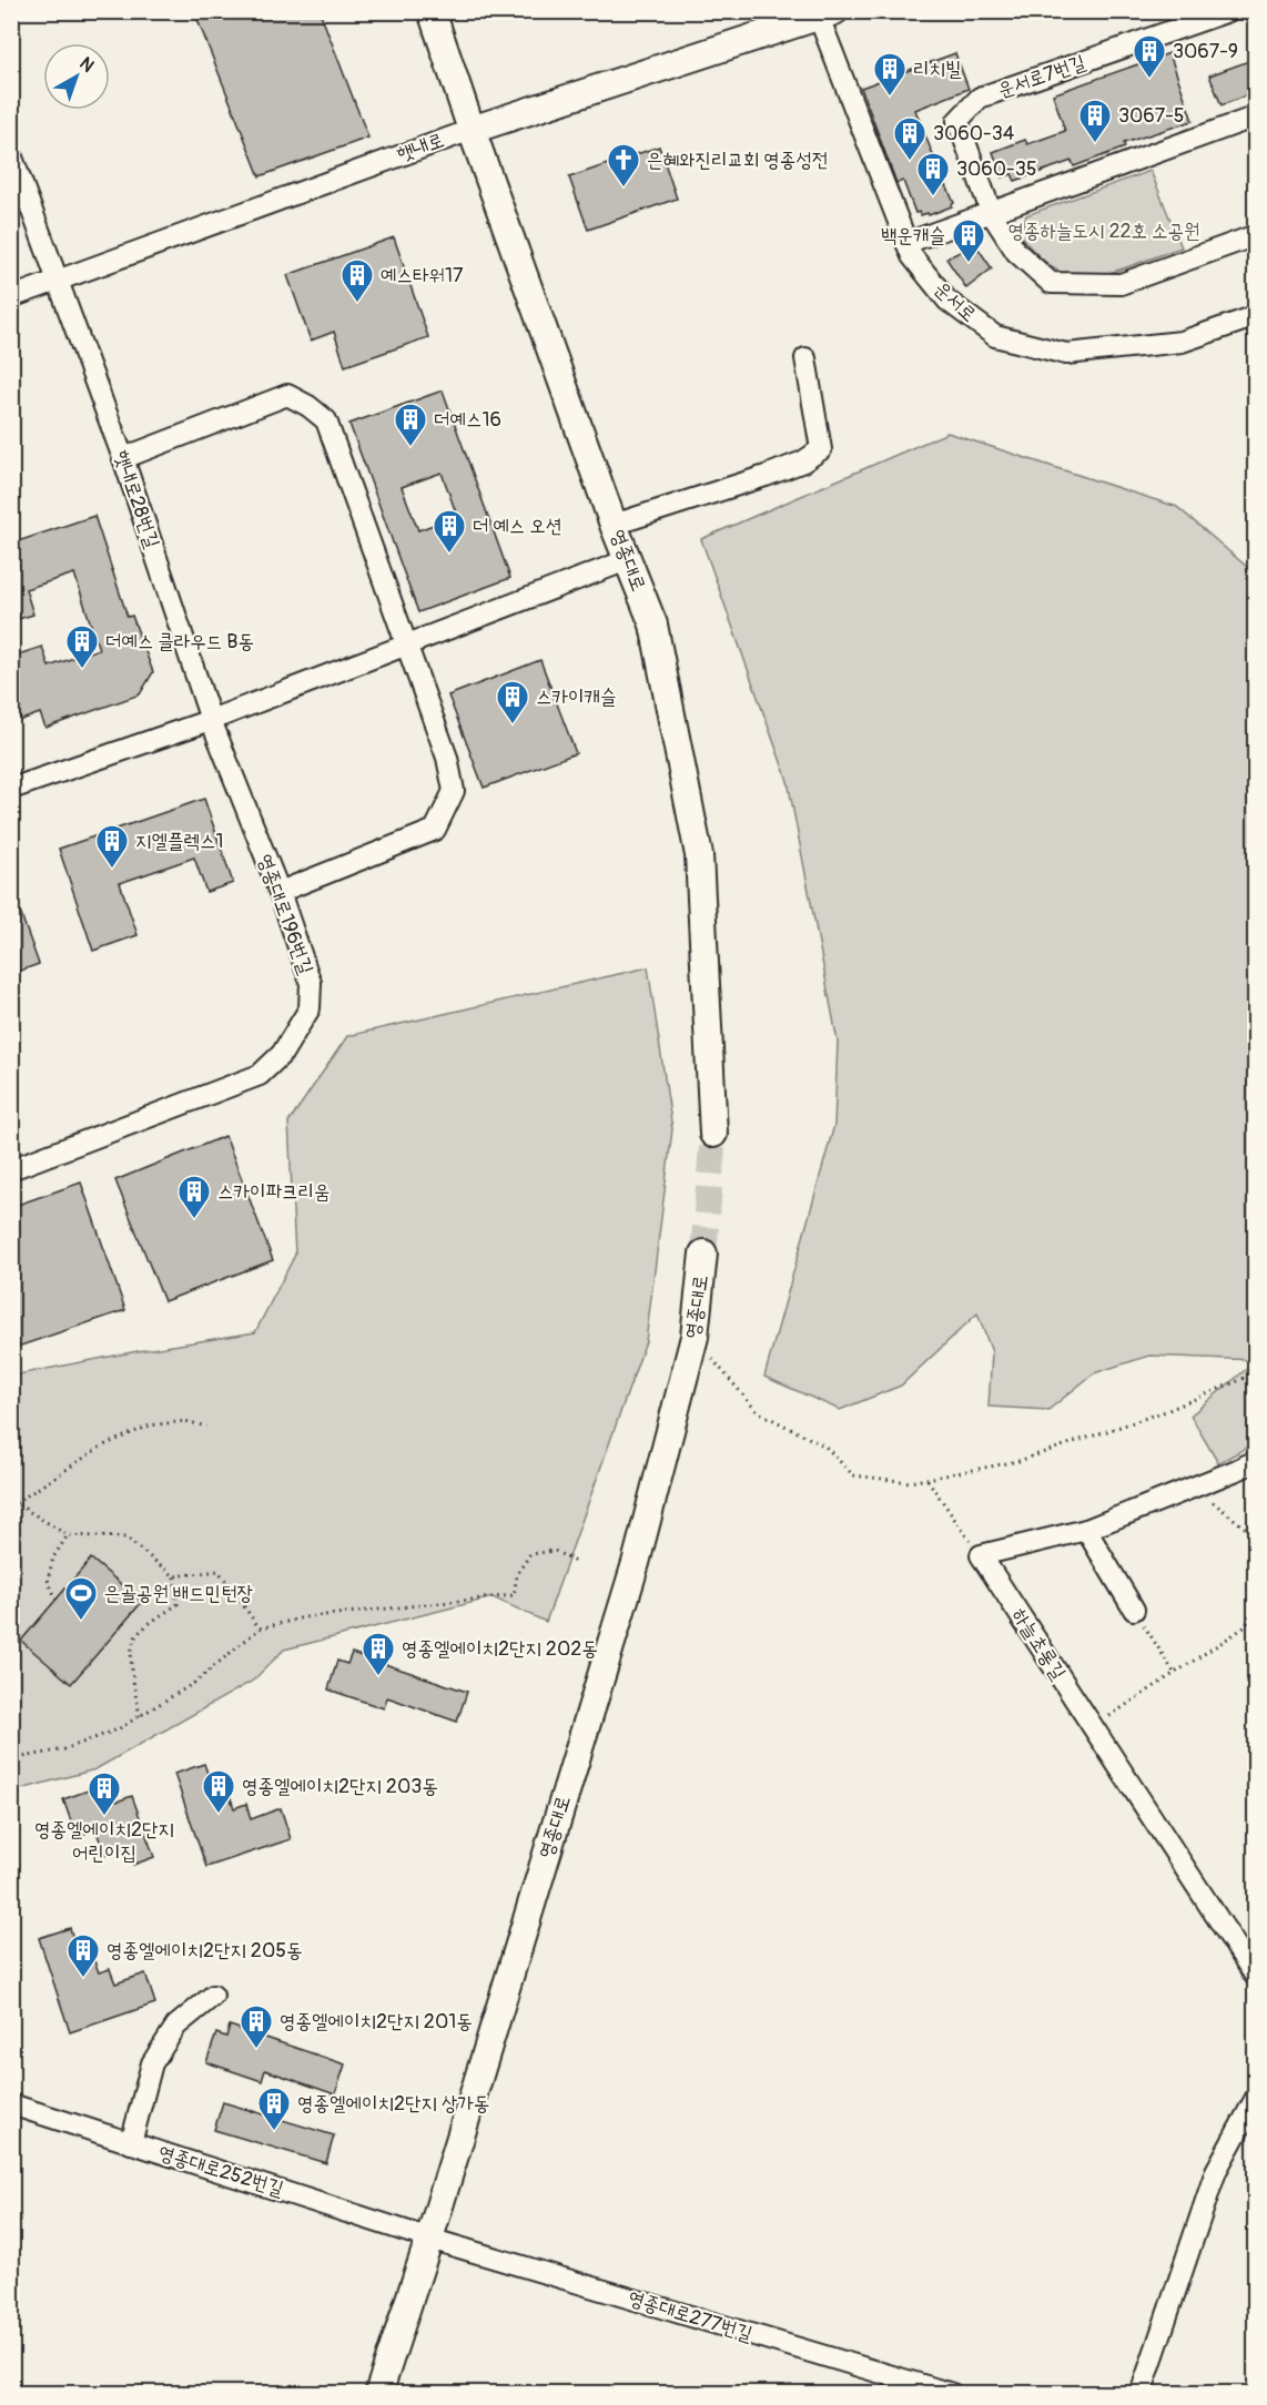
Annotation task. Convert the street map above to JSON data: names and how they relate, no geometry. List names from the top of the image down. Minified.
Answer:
{"streets":{"main road":["햇내로","영종대로"],"street":["운서로7번길","운서로","햇내로28번길","영종대로196번길","하늘초롱길","영종대로252번길","영종대로277번길"]},"crossings":[["햇내로","운서로"],["햇내로","햇내로28번길"],["햇내로","영종대로"],["햇내로28번길","영종대로196번길"],["영종대로","영종대로252번길"],["영종대로","영종대로277번길"],["영종대로252번길","영종대로277번길"]],"parks":["영종하늘도시 22호 소공원"],"places":{"building":["3067-9","리치빌","3067-5","3060-34","3060-35","백운캐슬","예스타워17","더예스16","더 예스 오션","더예스 클라우드 B동","스카이캐슬","지엘플렉스1","스카이파크리움","영종엘에이치2단지 202동","영종엘에이치2단지 203동","영종엘에이치2단지 어린이집","영종엘에이치2단지 205동","영종엘에이치2단지 201동","영종엘에이치2단지 상가동"],"church":["은혜와진리교회 영종성전"],"sports":["은골공원 배드민턴장"]},"north":"top right"}
